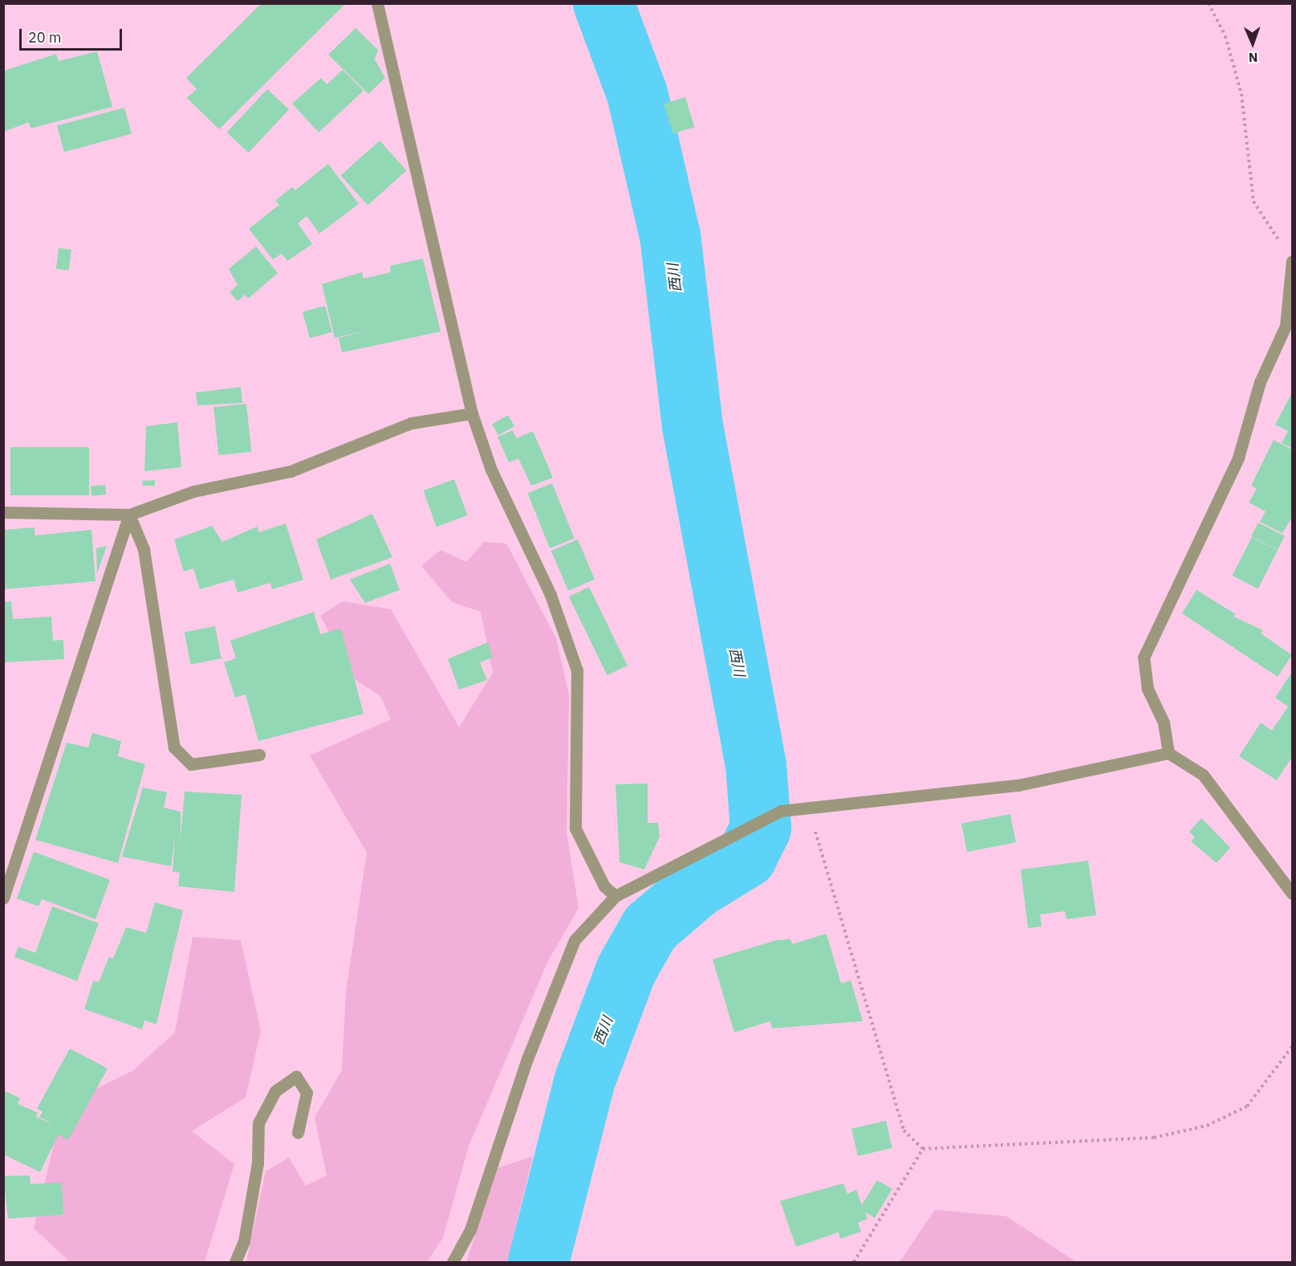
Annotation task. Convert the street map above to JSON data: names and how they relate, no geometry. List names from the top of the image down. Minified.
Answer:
{"water":["西川"],"scale_bar":"20 m","north":"bottom"}
